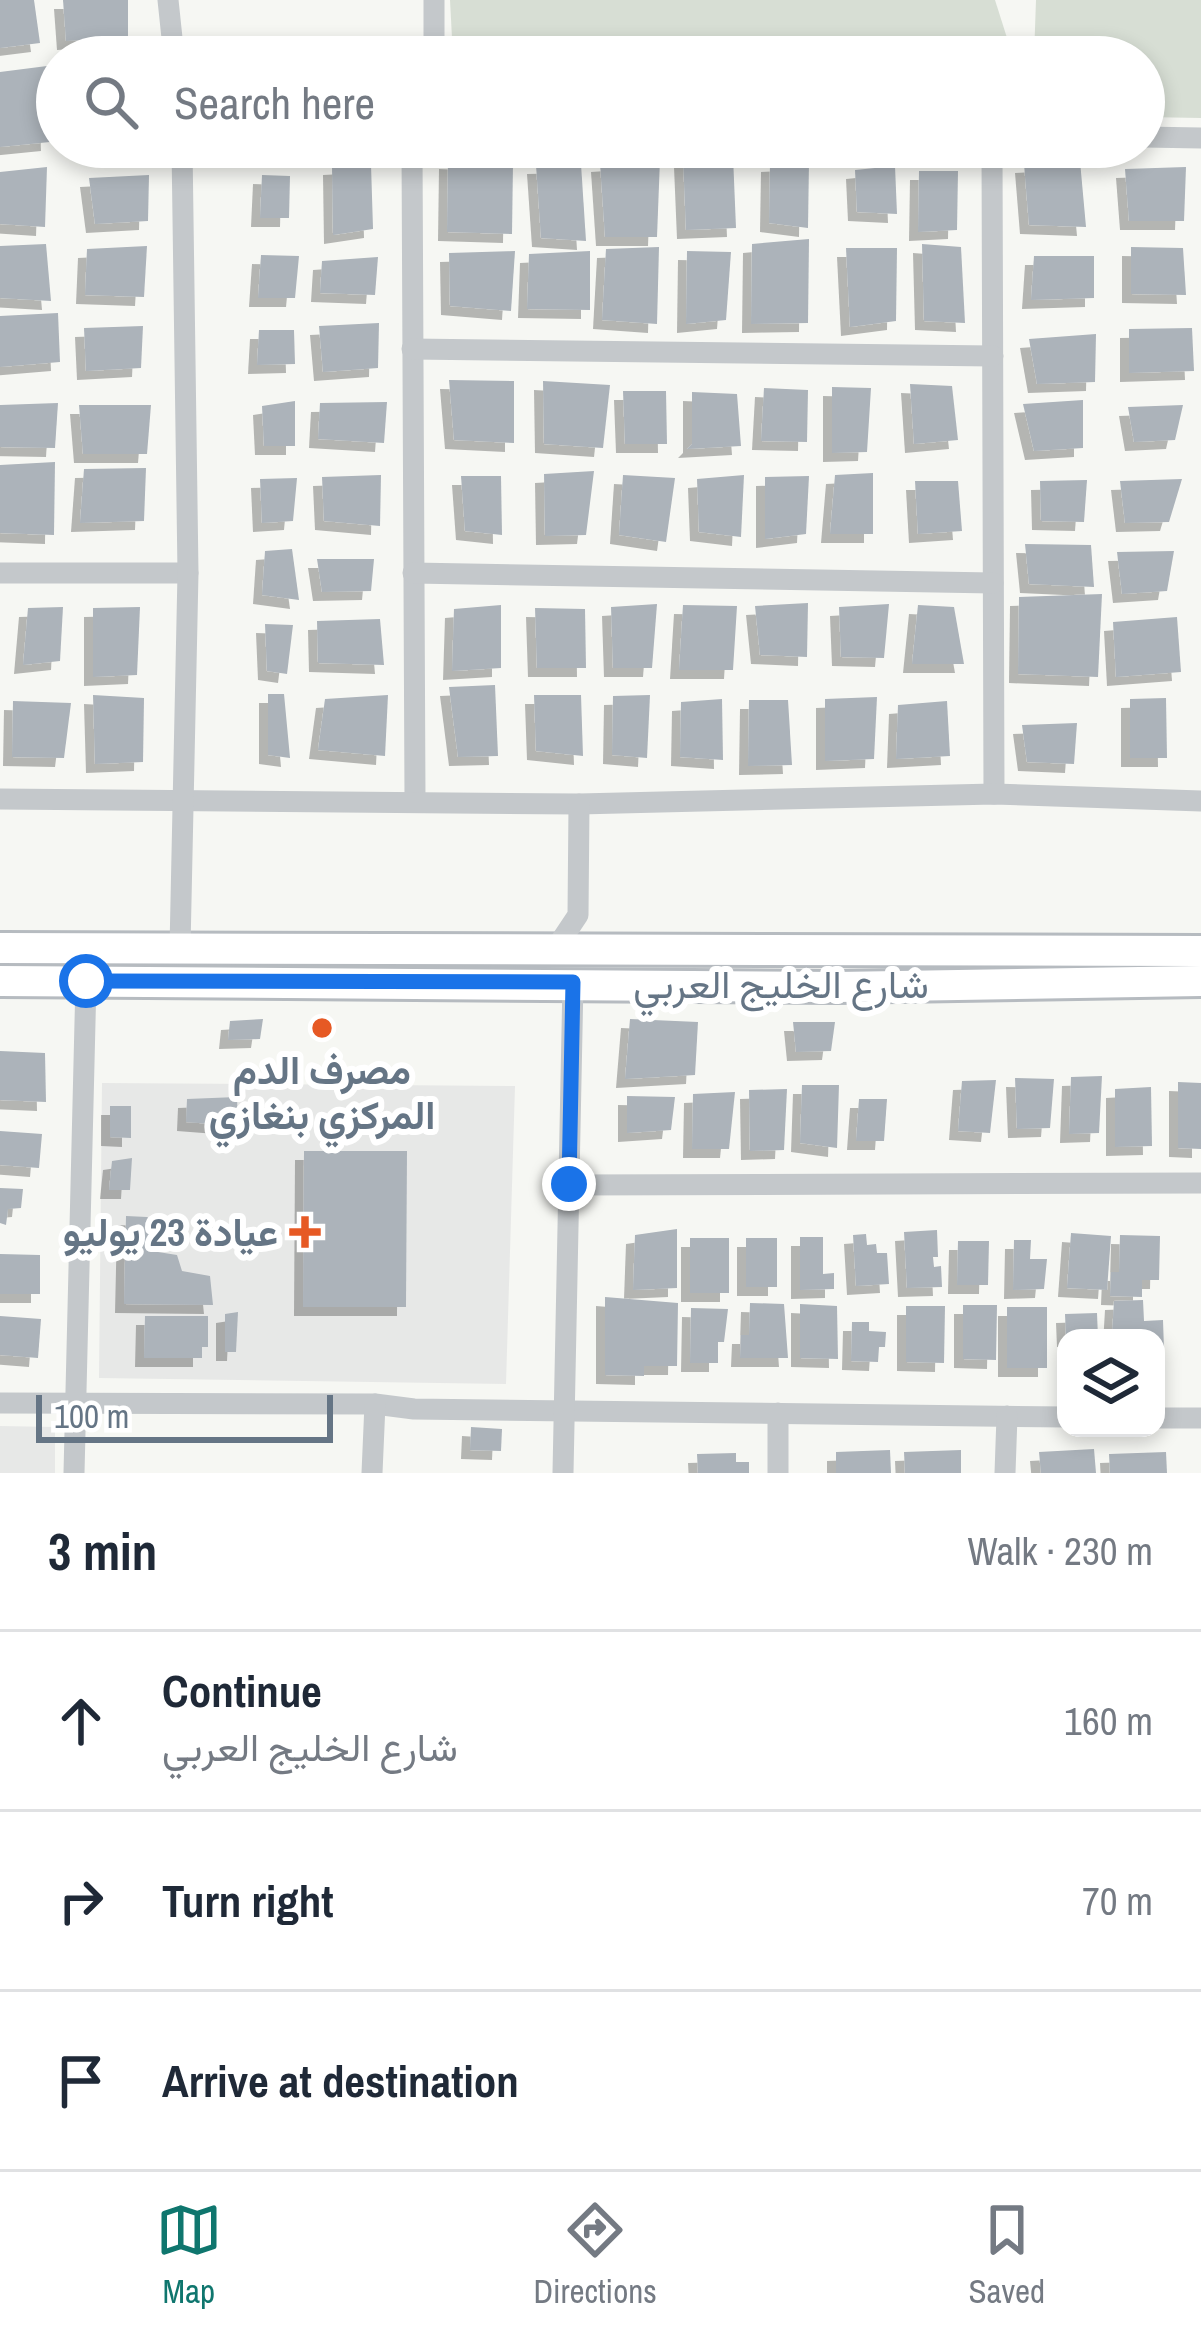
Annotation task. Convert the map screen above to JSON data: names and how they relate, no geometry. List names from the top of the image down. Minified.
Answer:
{"streets":{"main road":["شارع الخليج العربي"]},"places":{"other":["مصرف الدم المركزي بنغازي"],"health":["عيادة 23 يوليو"]},"scale_bar":"100 m","page":{"search":"Search here","scale":"100 m","heading":["3 min","Walk · 230 m"],"list":[["Continue","شارع الخليج العربي","160 m"],["Turn right","70 m"],"Arrive at destination"],"nav":["Map","Directions","Saved"]}}
